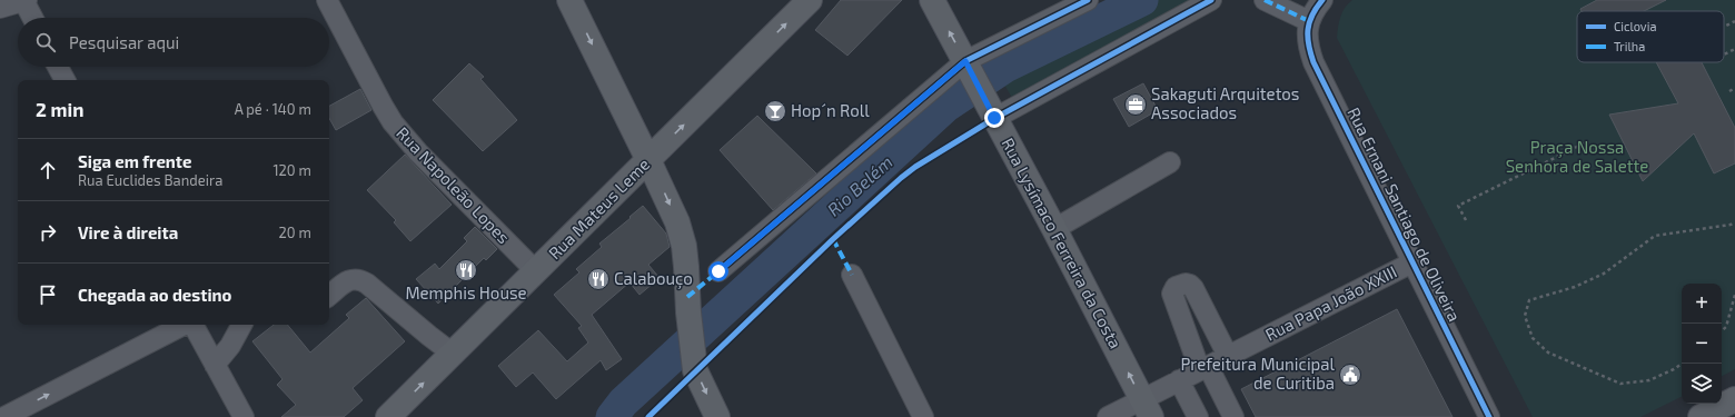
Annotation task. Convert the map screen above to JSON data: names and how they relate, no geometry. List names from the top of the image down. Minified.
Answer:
{"streets":{"main road":["Rua Mateus Leme","Rua Lysímaco Ferreira da Costa"],"street":["Rua Napoleão Lopes","Rua Ernani Santiago de Oliveira","Rua Papa João XXIII"]},"crossings":[["Rua Napoleão Lopes","Rua Mateus Leme"],["Rua Ernani Santiago de Oliveira","Rua Papa João XXIII"],["Rua Lysímaco Ferreira da Costa","Rua Papa João XXIII"]],"one_way":["Rua Mateus Leme","Rua Lysímaco Ferreira da Costa"],"water":["Rio Belém"],"parks":["Praça Nossa Senhora de Salette"],"places":{"office":["Sakaguti Arquitetos Associados"],"bar":["Hop´n Roll"],"restaurant":["Memphis House","Calabouço"],"public building":["Prefeitura Municipal de Curitiba"]},"legend":["Ciclovia","Trilha"],"page":{"search":"Pesquisar aqui","heading":["2 min","A pé · 140 m"],"list":[["Siga em frente","Rua Euclides Bandeira","120 m"],["Vire à direita","20 m"],"Chegada ao destino"],"map_buttons":["+","−"]}}
